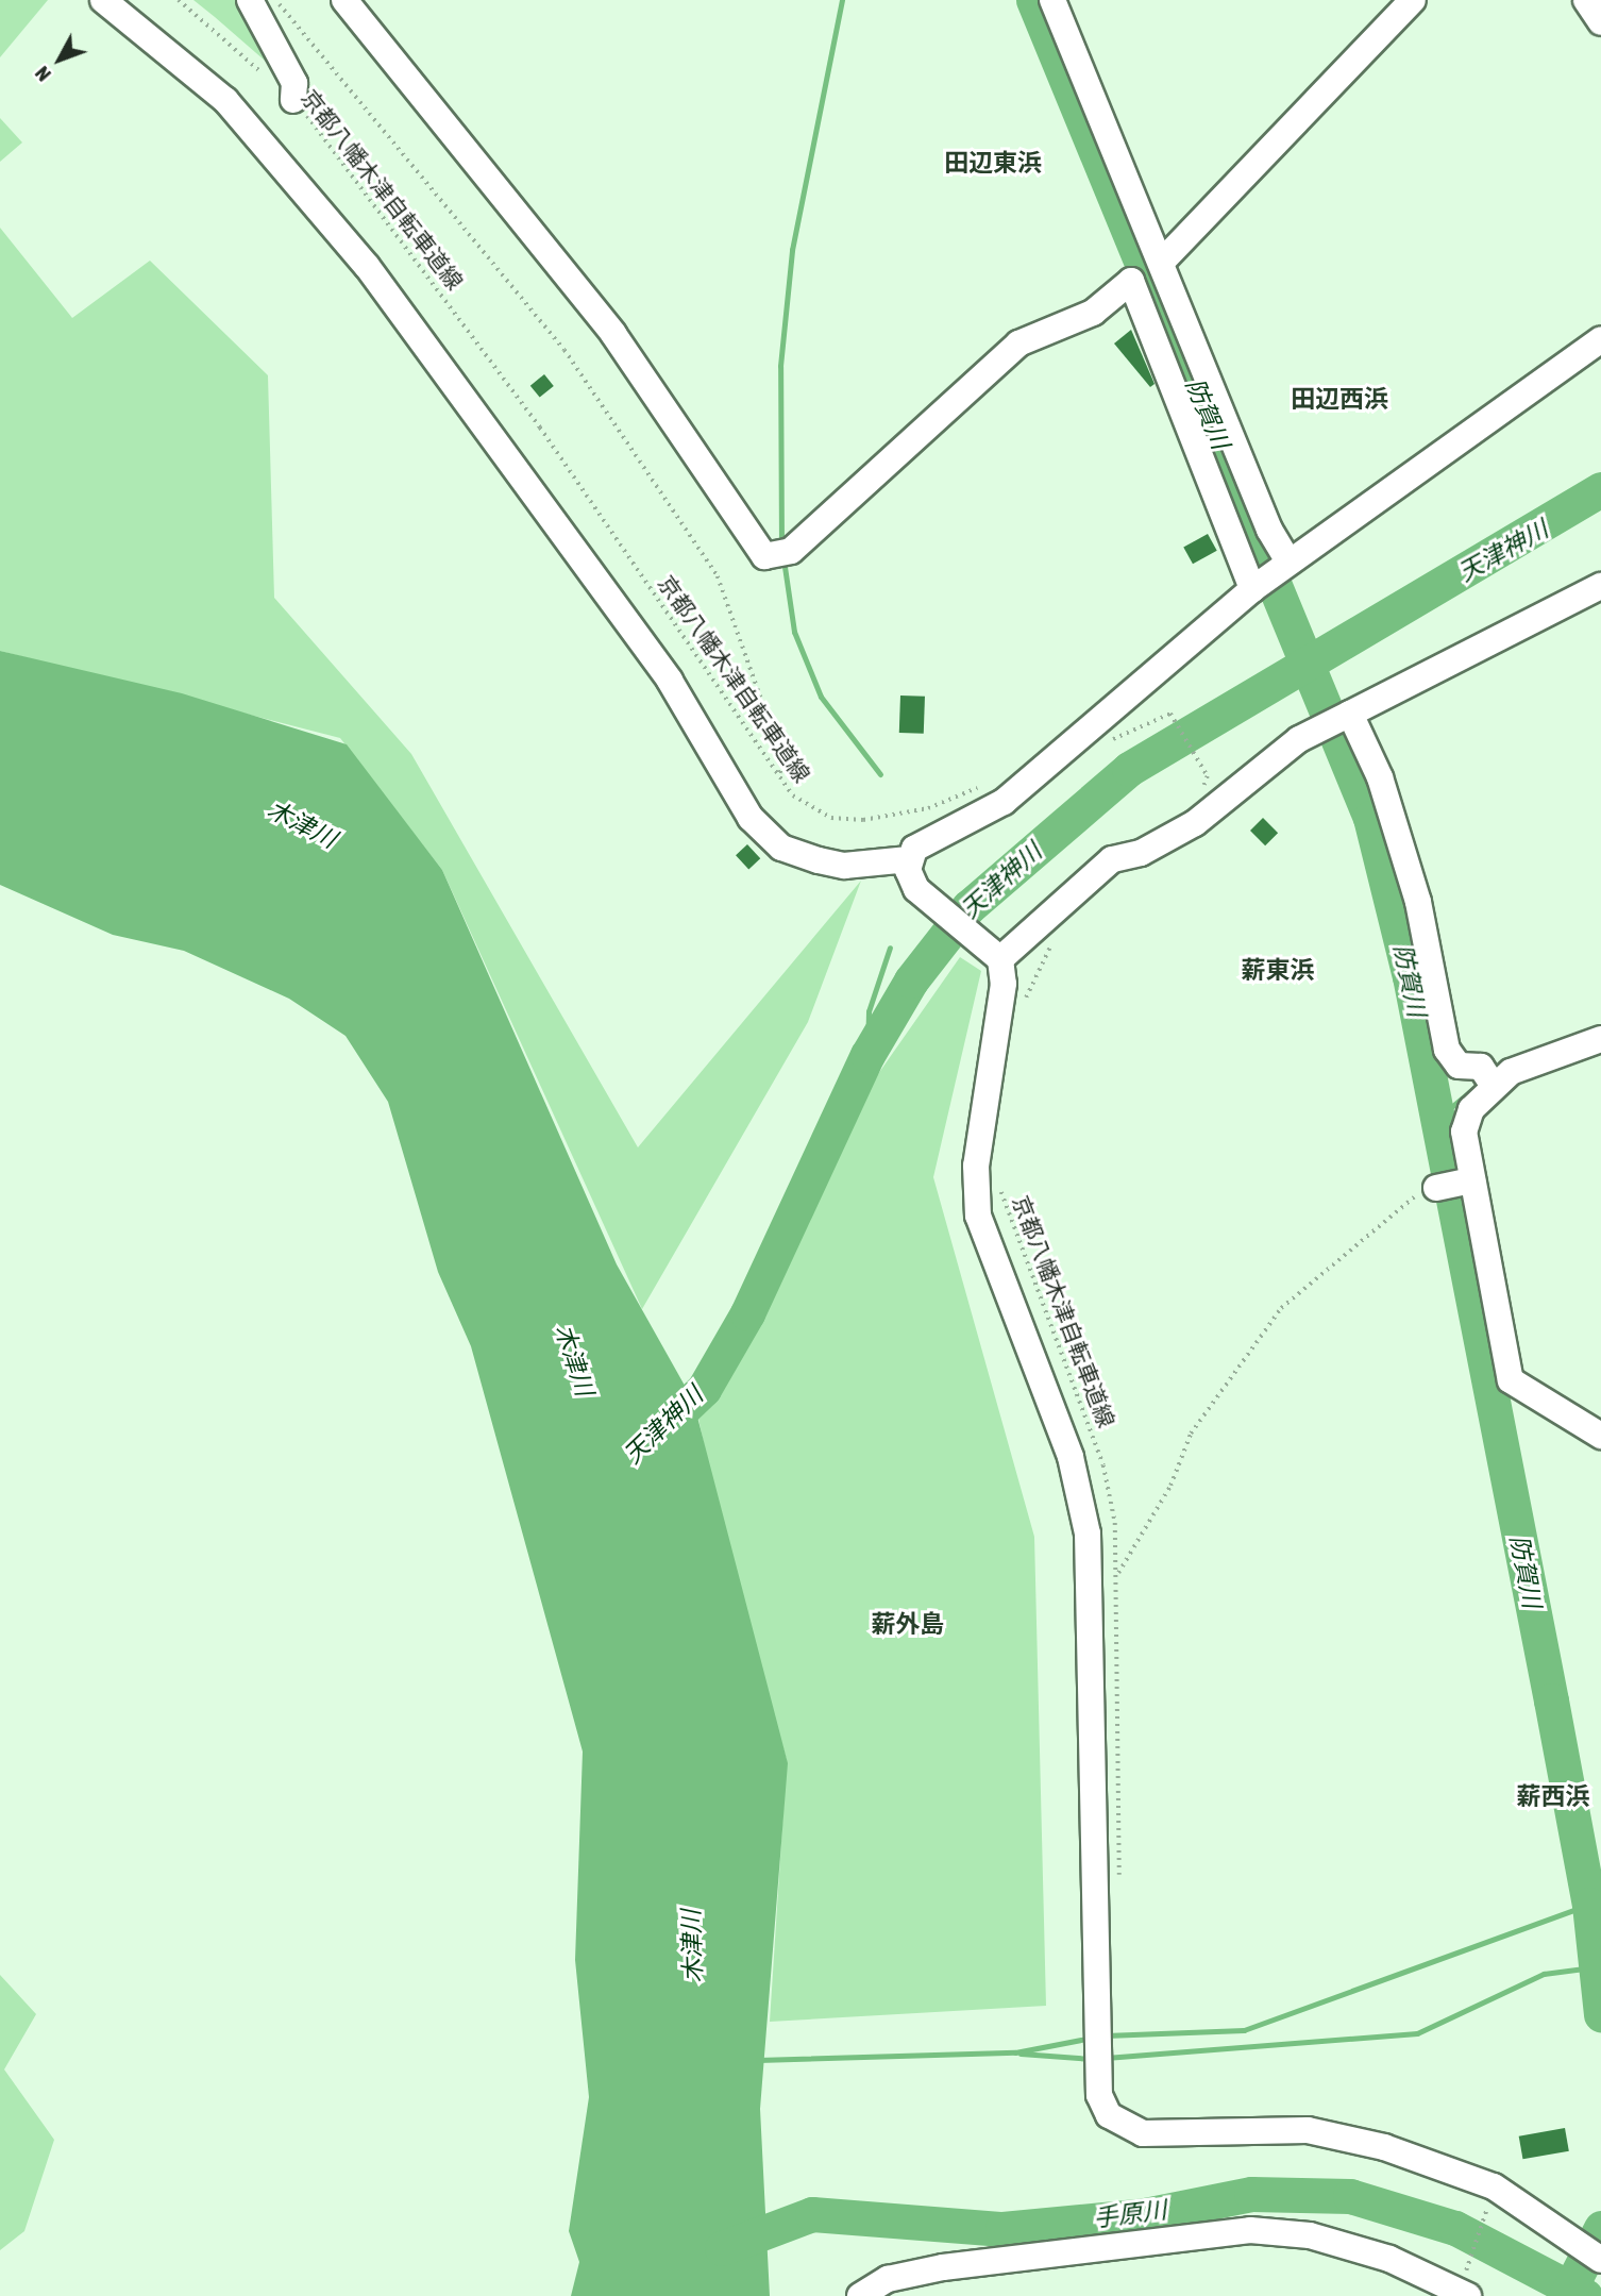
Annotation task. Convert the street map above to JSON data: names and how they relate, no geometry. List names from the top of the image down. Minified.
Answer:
{"streets":{"path":["京都八幡木津自転車道線"]},"districts":["田辺東浜","田辺西浜","薪東浜","薪外島","薪西浜"],"water":["防賀川","天津神川","木津川","手原川"],"north":"bottom left"}
